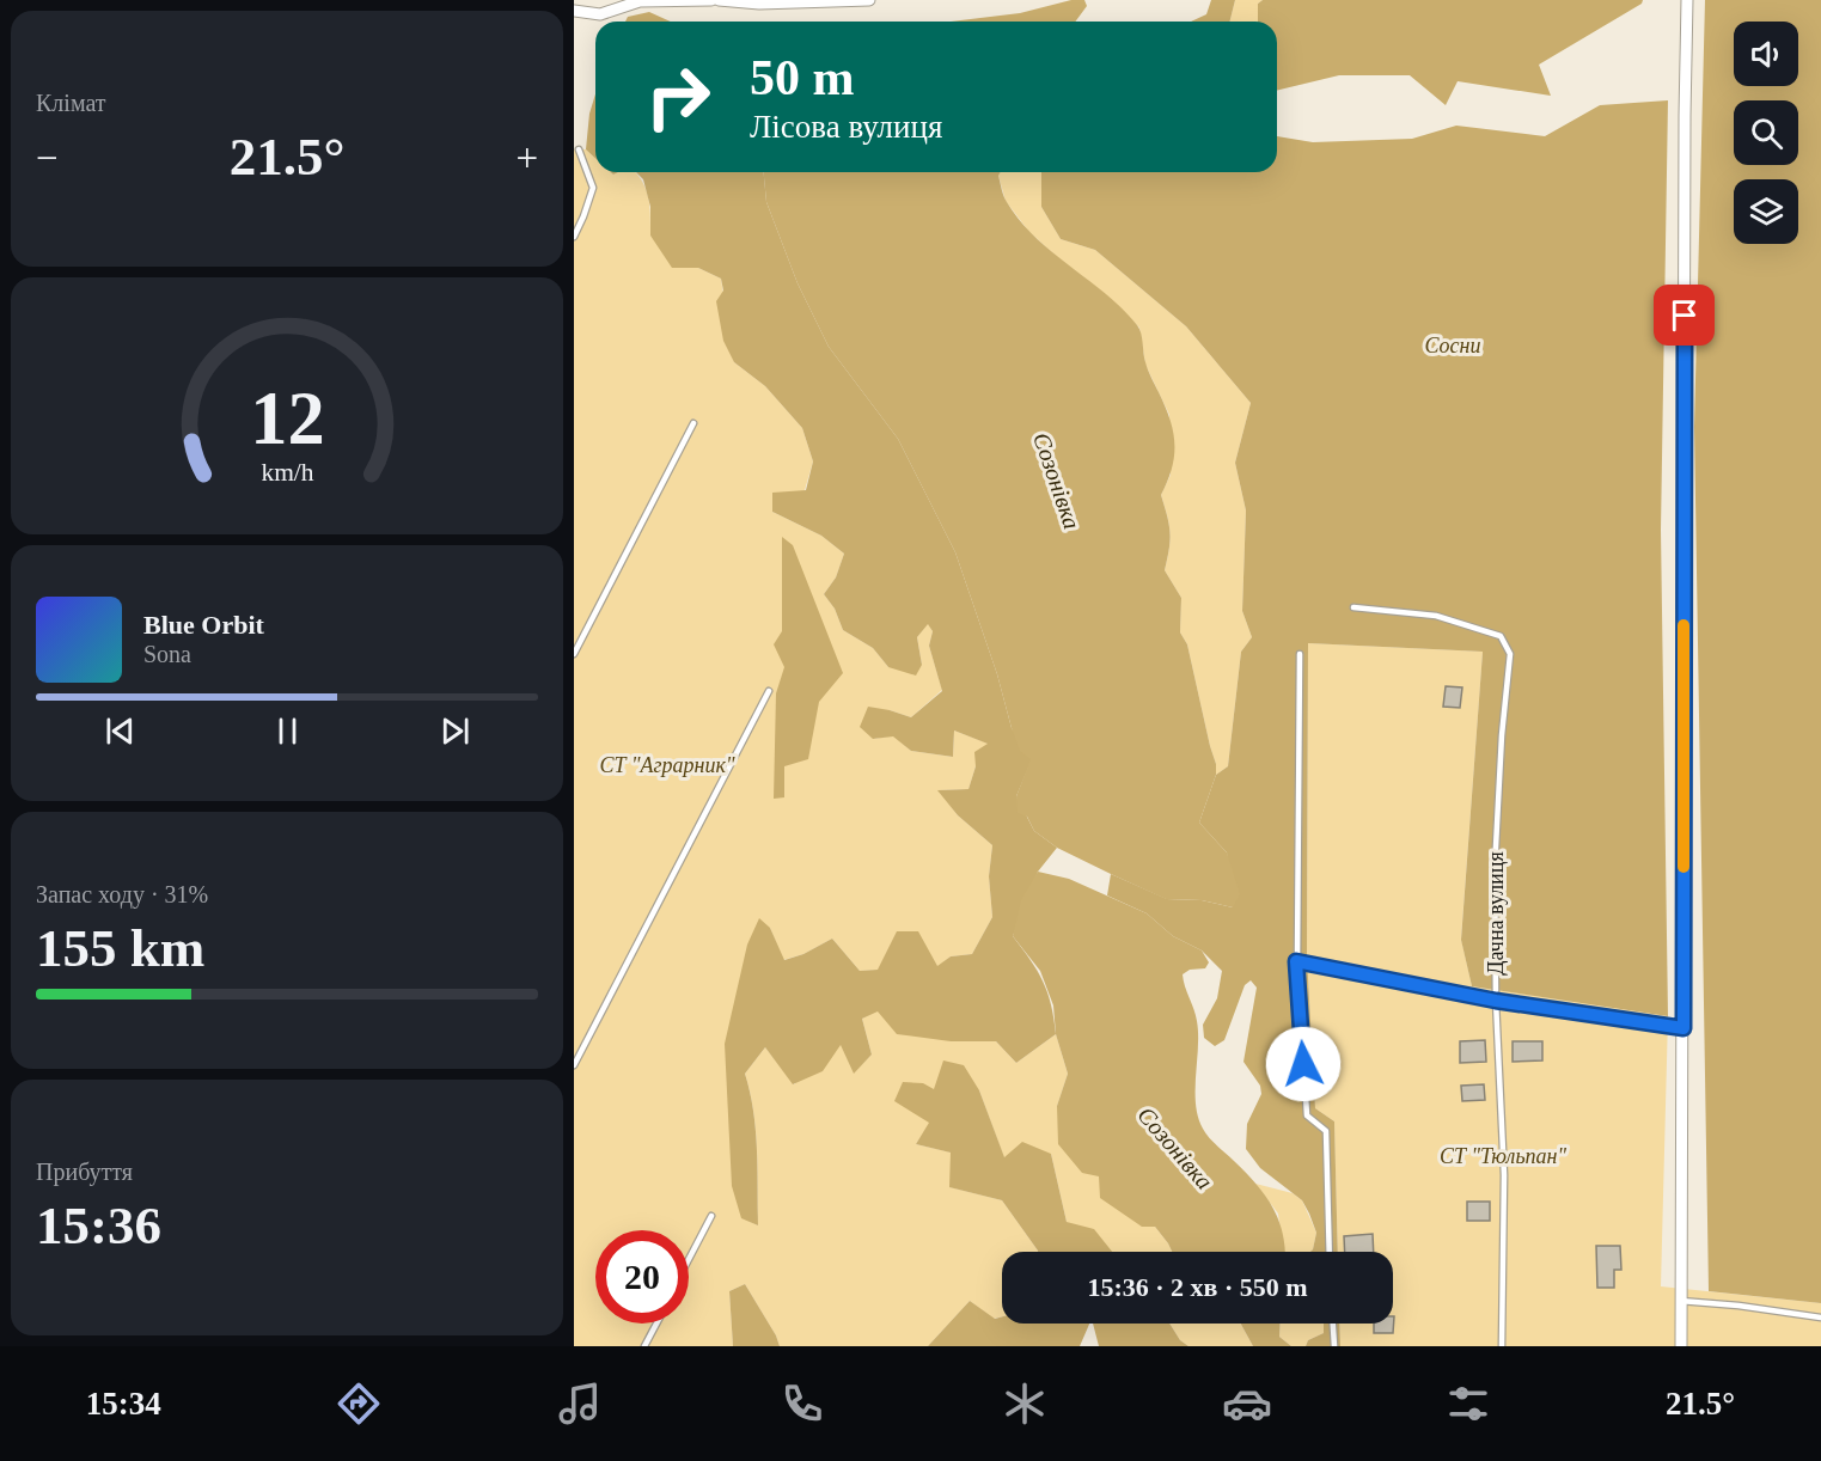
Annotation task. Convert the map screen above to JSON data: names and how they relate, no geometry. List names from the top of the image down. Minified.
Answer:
{"streets":{"lane":["Дачна вулиця"]},"water":["Созонівка"],"parks":["Сосни","СТ \"Аграрник\"","СТ \"Тюльпан\""],"page":{"tile":["Клімат",["Запас ходу · 31%","155 km"],["Прибуття","15:36"]],"turn":["50 m","Лісова вулиця"],"heat":["−","21.5°","+"],"song":["Blue Orbit","Sona"],"limit":"20","trip":"15:36 · 2 хв · 550 m","tabs":["15:34","21.5°"],"gauge":["12","km/h"]}}
